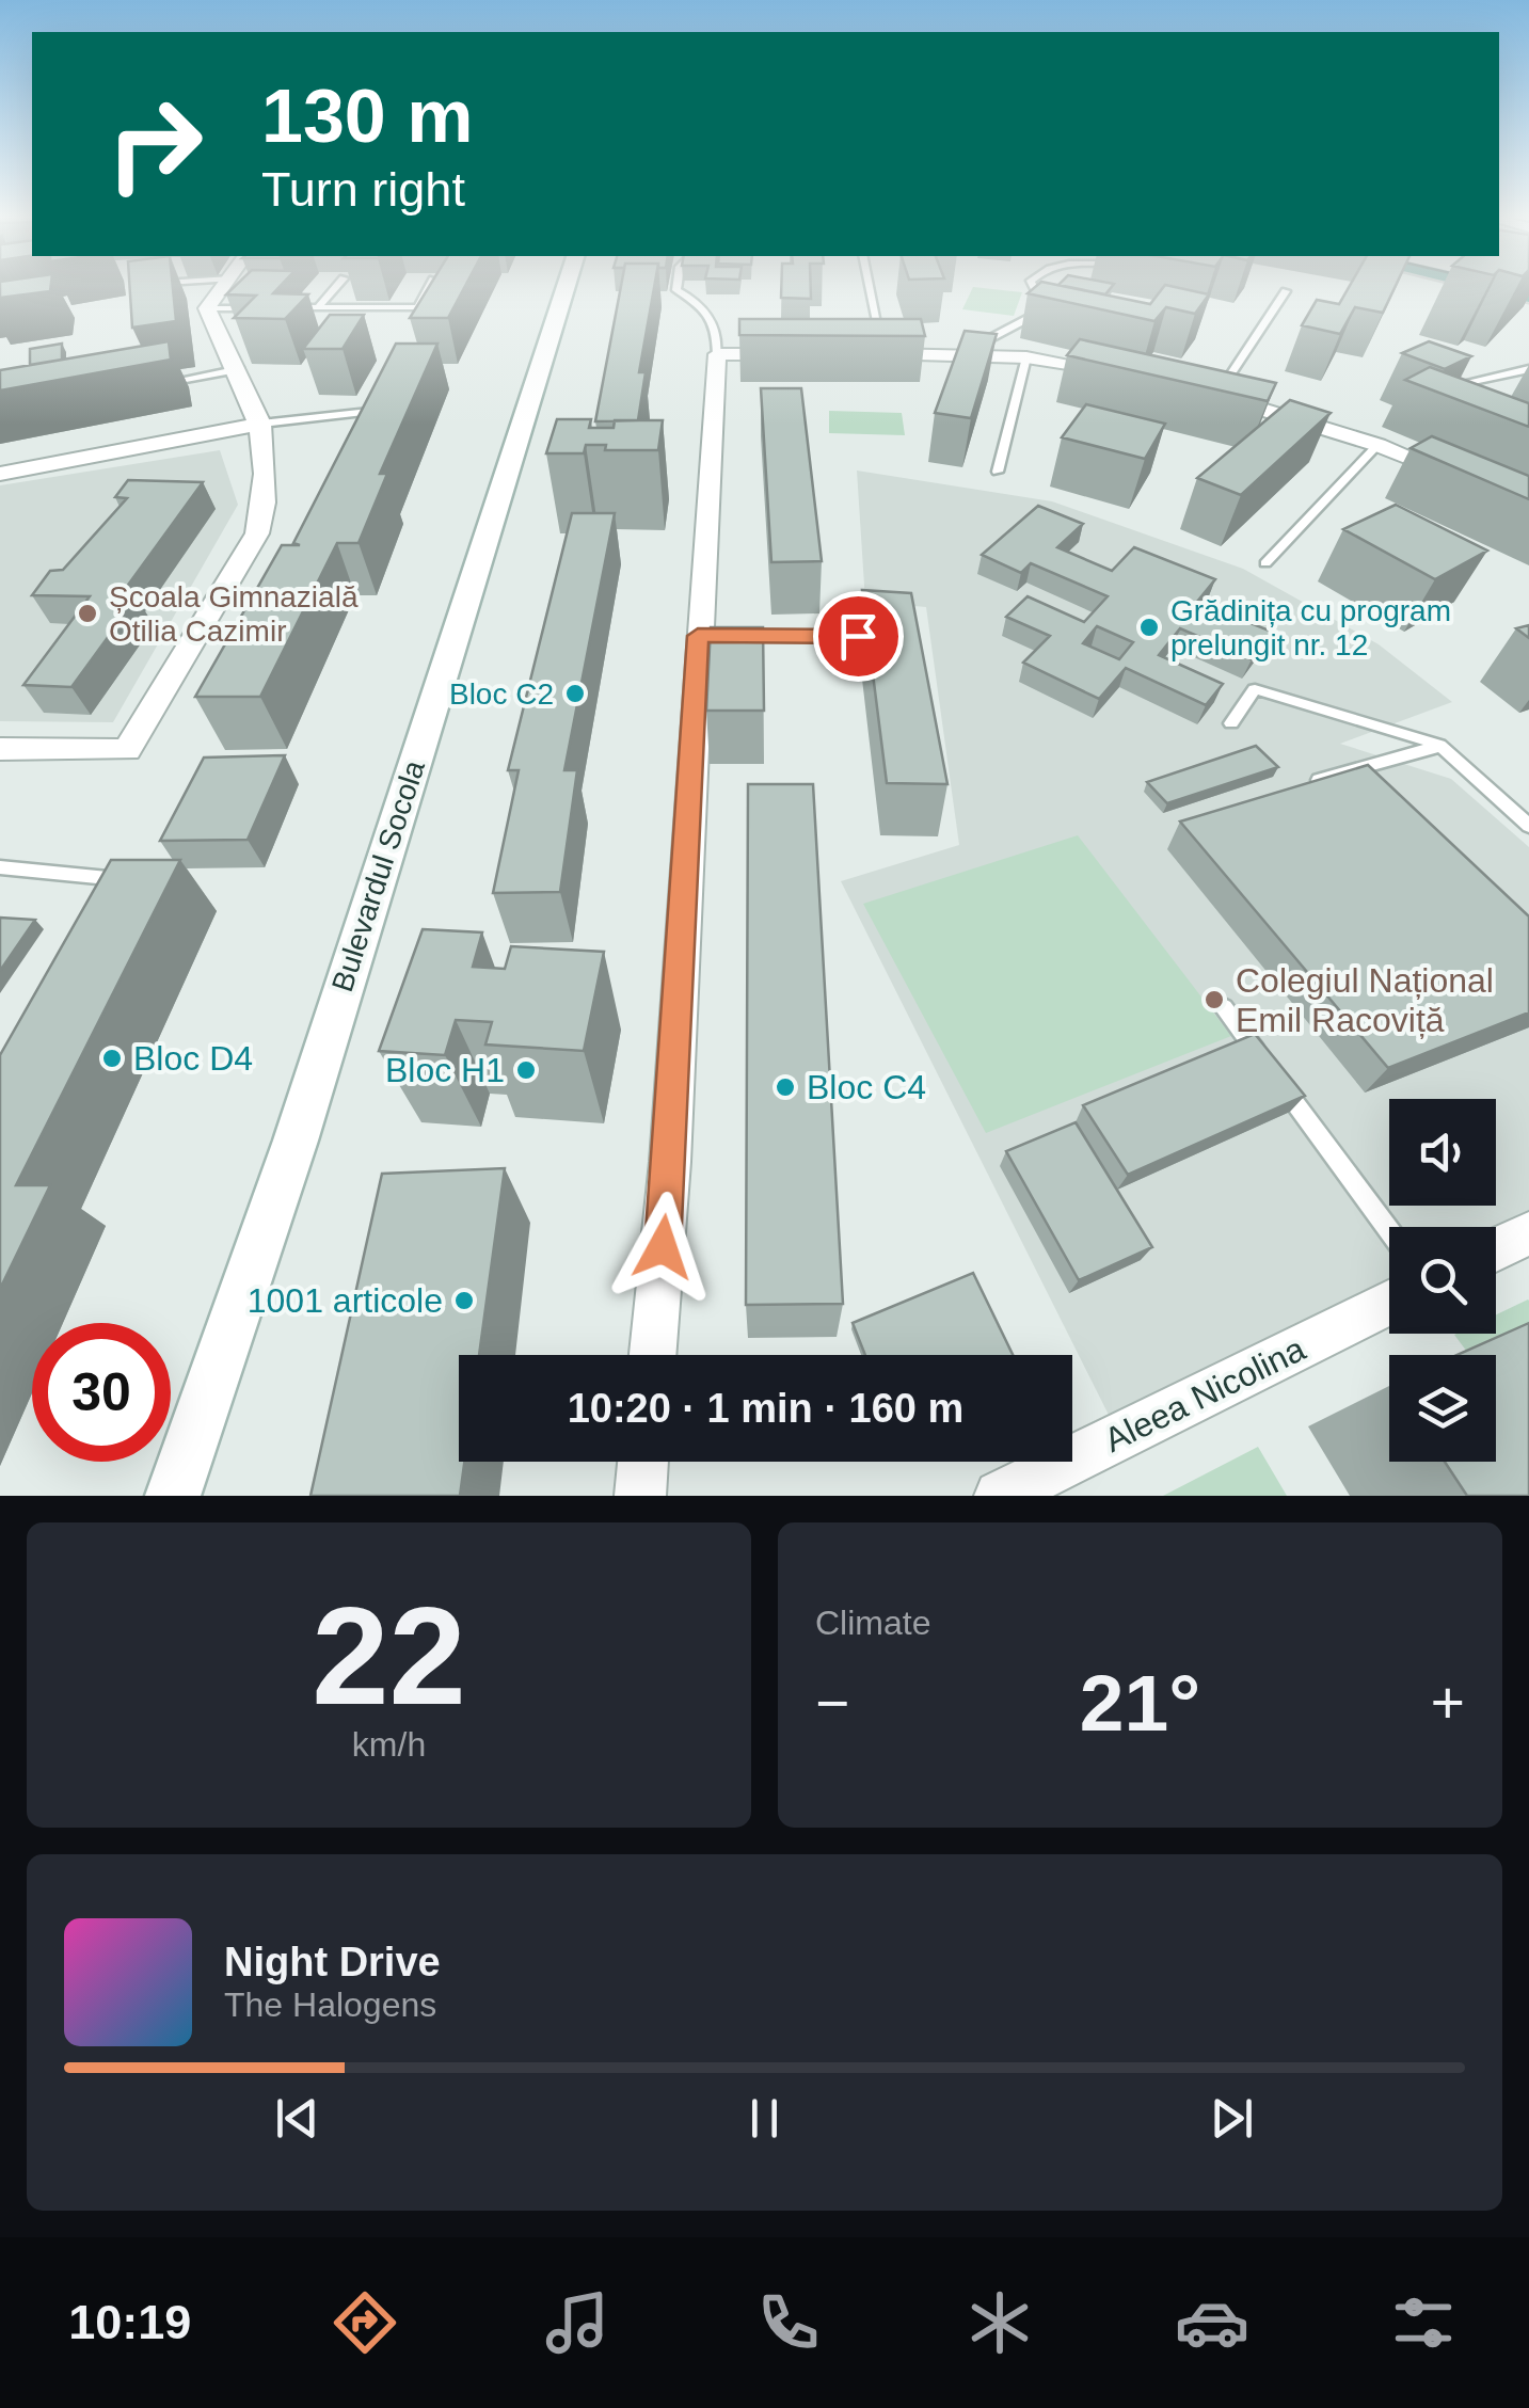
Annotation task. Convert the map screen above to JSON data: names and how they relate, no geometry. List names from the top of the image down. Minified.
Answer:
{"streets":{"main road":["Bulevardul Socola"],"street":["Aleea Nicolina"]},"places":["Școala Gimnazială Otilia Cazimir","Grădinița cu program prelungit nr. 12","Bloc C2","Colegiul Național Emil Racoviță","Bloc D4","Bloc H1","Bloc C4","1001 articole"],"page":{"turn":["130 m","Turn right"],"limit":"30","trip":"10:20 · 1 min · 160 m","tile":[["22","km/h"],"Climate"],"heat":["−","21°","+"],"song":["Night Drive","The Halogens"],"tabs":"10:19"}}
